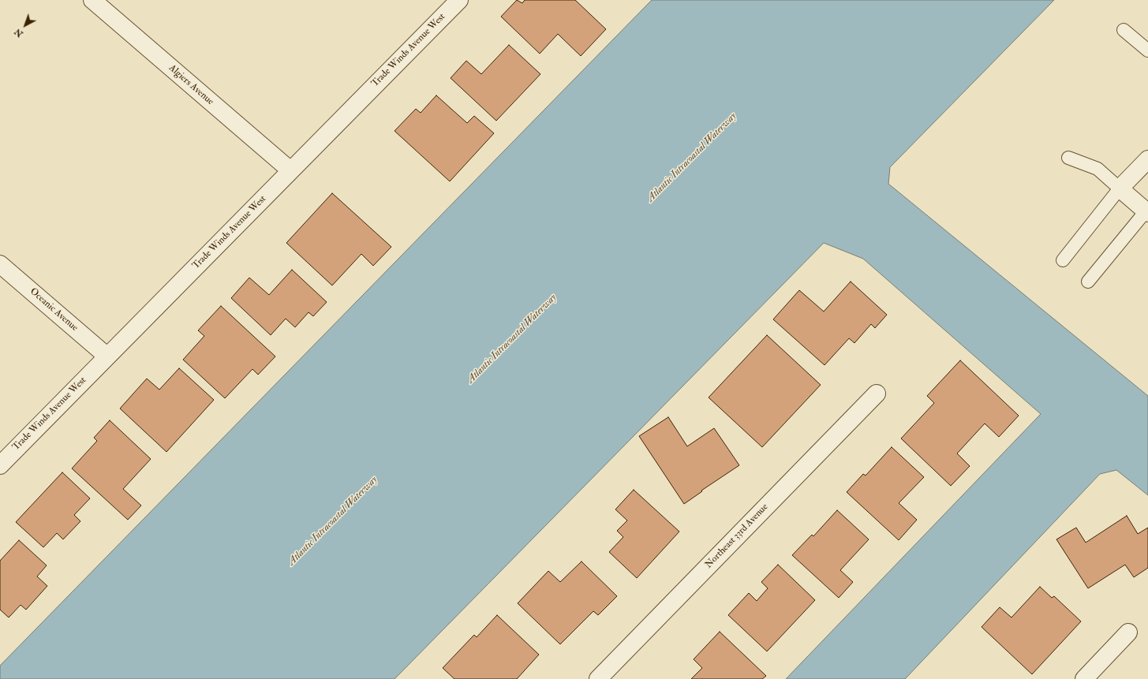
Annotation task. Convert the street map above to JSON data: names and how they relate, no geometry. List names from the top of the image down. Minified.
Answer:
{"streets":{"street":["Trade Winds Avenue West","Algiers Avenue","Oceanic Avenue","Northeast 33rd Avenue"]},"crossings":[["Trade Winds Avenue West","Algiers Avenue"],["Trade Winds Avenue West","Oceanic Avenue"]],"water":["Atlantic Intracoastal Waterway"],"north":"bottom left"}
